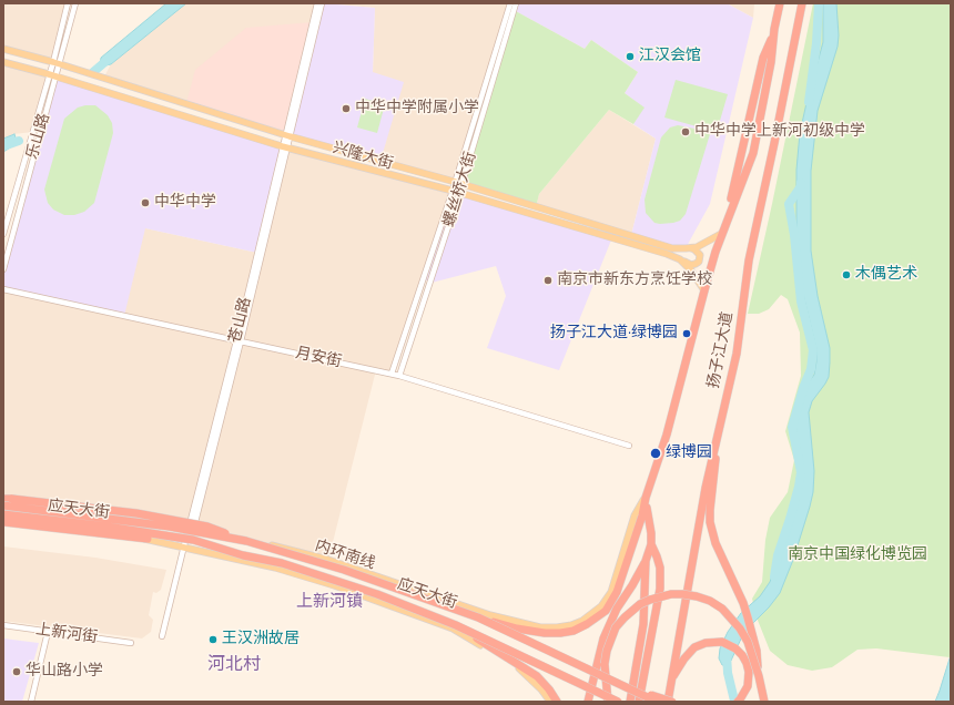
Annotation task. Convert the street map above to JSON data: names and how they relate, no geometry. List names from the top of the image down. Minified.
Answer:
{"streets":{"highway":["扬子江大道","内环南线"],"main road":["兴隆大街","应天大街"],"street":["乐山路","螺丝桥大街","苍山路","月安街","上新河街"]},"crossings":[["乐山路","兴隆大街"],["兴隆大街","螺丝桥大街"],["兴隆大街","苍山路"],["兴隆大街","扬子江大道"],["螺丝桥大街","月安街"],["苍山路","月安街"],["苍山路","应天大街"],["扬子江大道","应天大街"],["扬子江大道","内环南线"],["应天大街","内环南线"]],"districts":["上新河镇","河北村"],"parks":["南京中国绿化博览园"],"places":["江汉会馆","中华中学附属小学","中华中学上新河初级中学","中华中学","木偶艺术","南京市新东方烹饪学校","扬子江大道·绿博园","绿博园","王汉洲故居","华山路小学"]}
